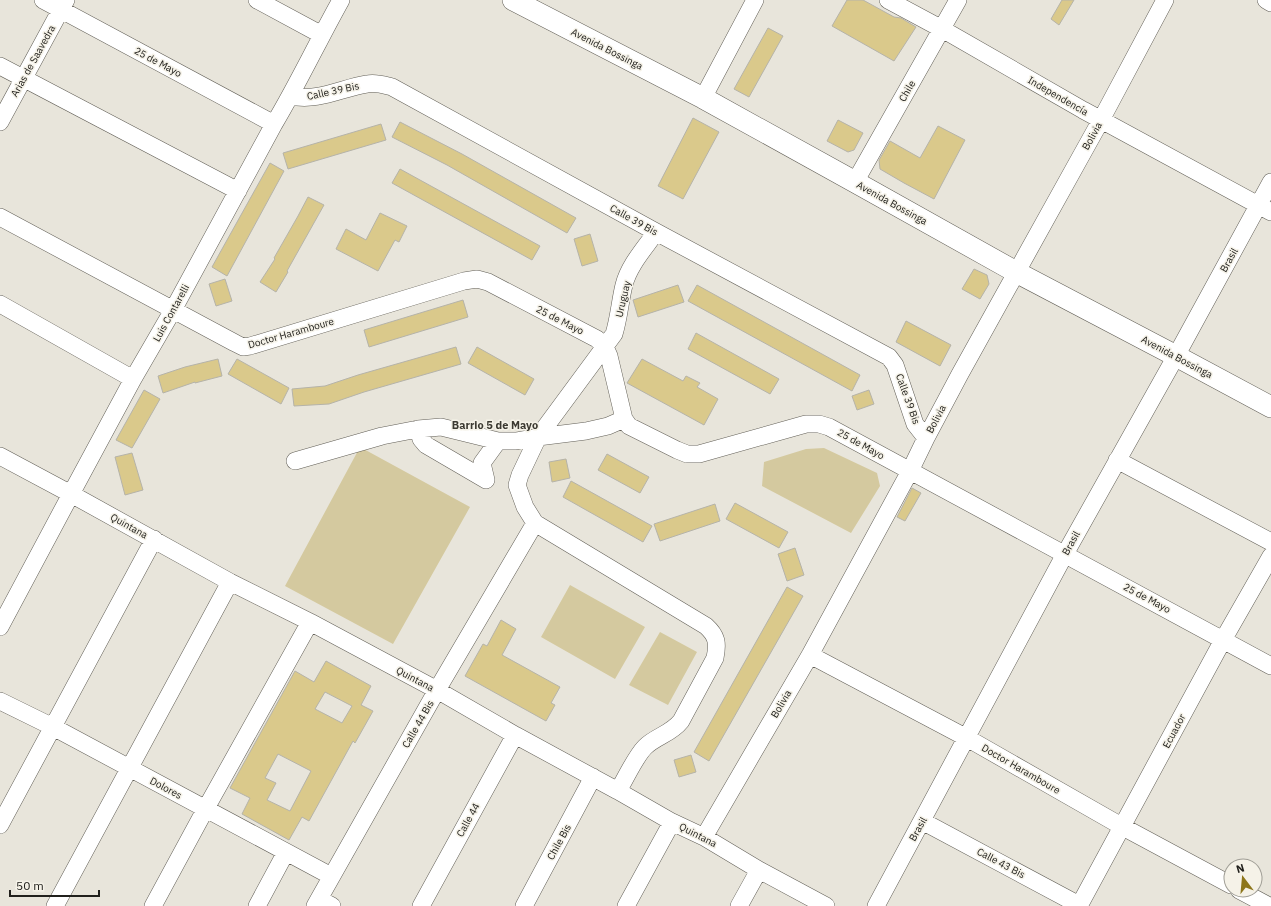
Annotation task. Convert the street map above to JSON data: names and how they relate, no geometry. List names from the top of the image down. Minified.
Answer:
{"streets":{"main road":["Avenida Bossinga"],"street":["Arias de Saavedra","25 de Mayo","Calle 39 Bis","Chile","Independencía","Bolivia","Brasil","Uruguay","Luis Contarelli","Doctor Haramboure","Quintana","Calle 44 Bis","Ecuador","Dolores","Calle 44","Chile Bis","Calle 43 Bis"]},"crossings":[["Avenida Bossinga","Chile"],["Avenida Bossinga","Bolivia"],["Avenida Bossinga","Brasil"],["Arias de Saavedra","25 de Mayo"],["25 de Mayo","Bolivia"],["25 de Mayo","Brasil"],["25 de Mayo","Uruguay"],["25 de Mayo","Luis Contarelli"],["25 de Mayo","Doctor Haramboure"],["25 de Mayo","Ecuador"],["Calle 39 Bis","Bolivia"],["Calle 39 Bis","Uruguay"],["Calle 39 Bis","Luis Contarelli"],["Chile","Independencía"],["Independencía","Bolivia"],["Independencía","Brasil"],["Bolivia","Doctor Haramboure"],["Bolivia","Quintana"],["Brasil","Doctor Haramboure"],["Brasil","Calle 43 Bis"],["Uruguay","Calle 44 Bis"],["Luis Contarelli","Doctor Haramboure"],["Luis Contarelli","Quintana"],["Doctor Haramboure","Ecuador"],["Quintana","Calle 44 Bis"],["Quintana","Calle 44"],["Quintana","Chile Bis"],["Calle 44 Bis","Dolores"],["Ecuador","Calle 43 Bis"]],"districts":["Barrio 5 de Mayo"],"scale_bar":"50 m","north":"top"}
